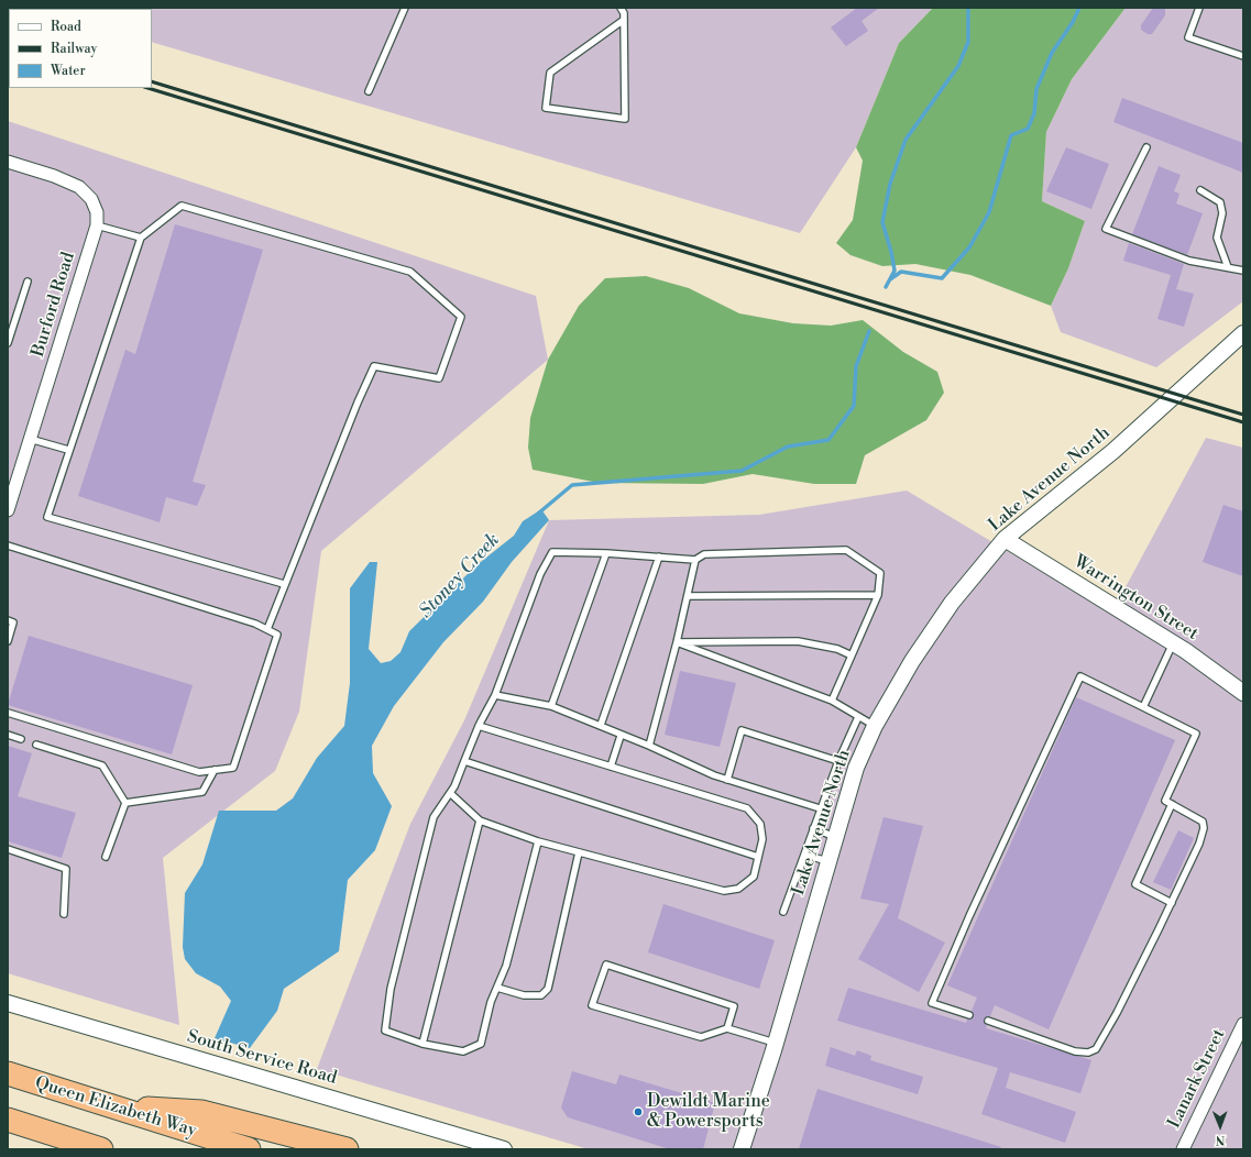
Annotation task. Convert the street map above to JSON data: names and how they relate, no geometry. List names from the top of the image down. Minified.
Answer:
{"streets":{"highway":["Queen Elizabeth Way"],"street":["Burford Road","Lake Avenue North","Warrington Street","South Service Road","Lanark Street"]},"crossings":[["Lake Avenue North","Warrington Street"]],"water":["Stoney Creek"],"places":["Dewildt Marine & Powersports"],"legend":["Road","Railway","Water"],"north":"bottom"}
